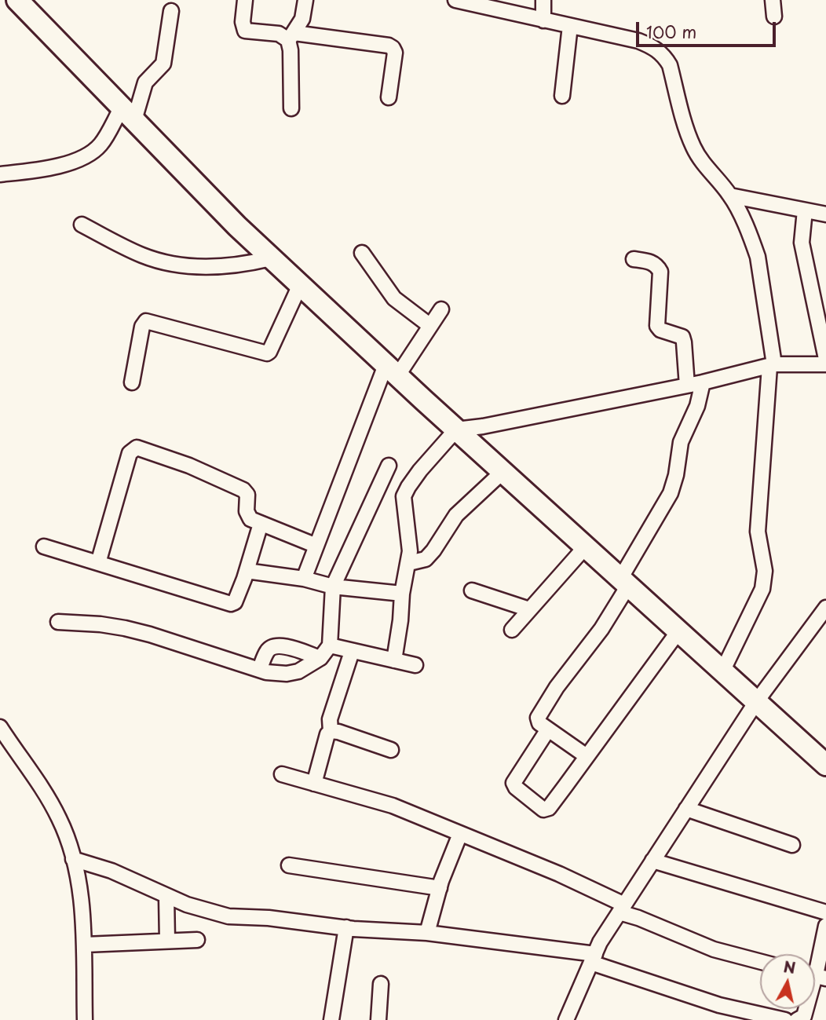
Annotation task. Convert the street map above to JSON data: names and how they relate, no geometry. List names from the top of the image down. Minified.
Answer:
{"scale_bar":"100 m","north":"top"}
